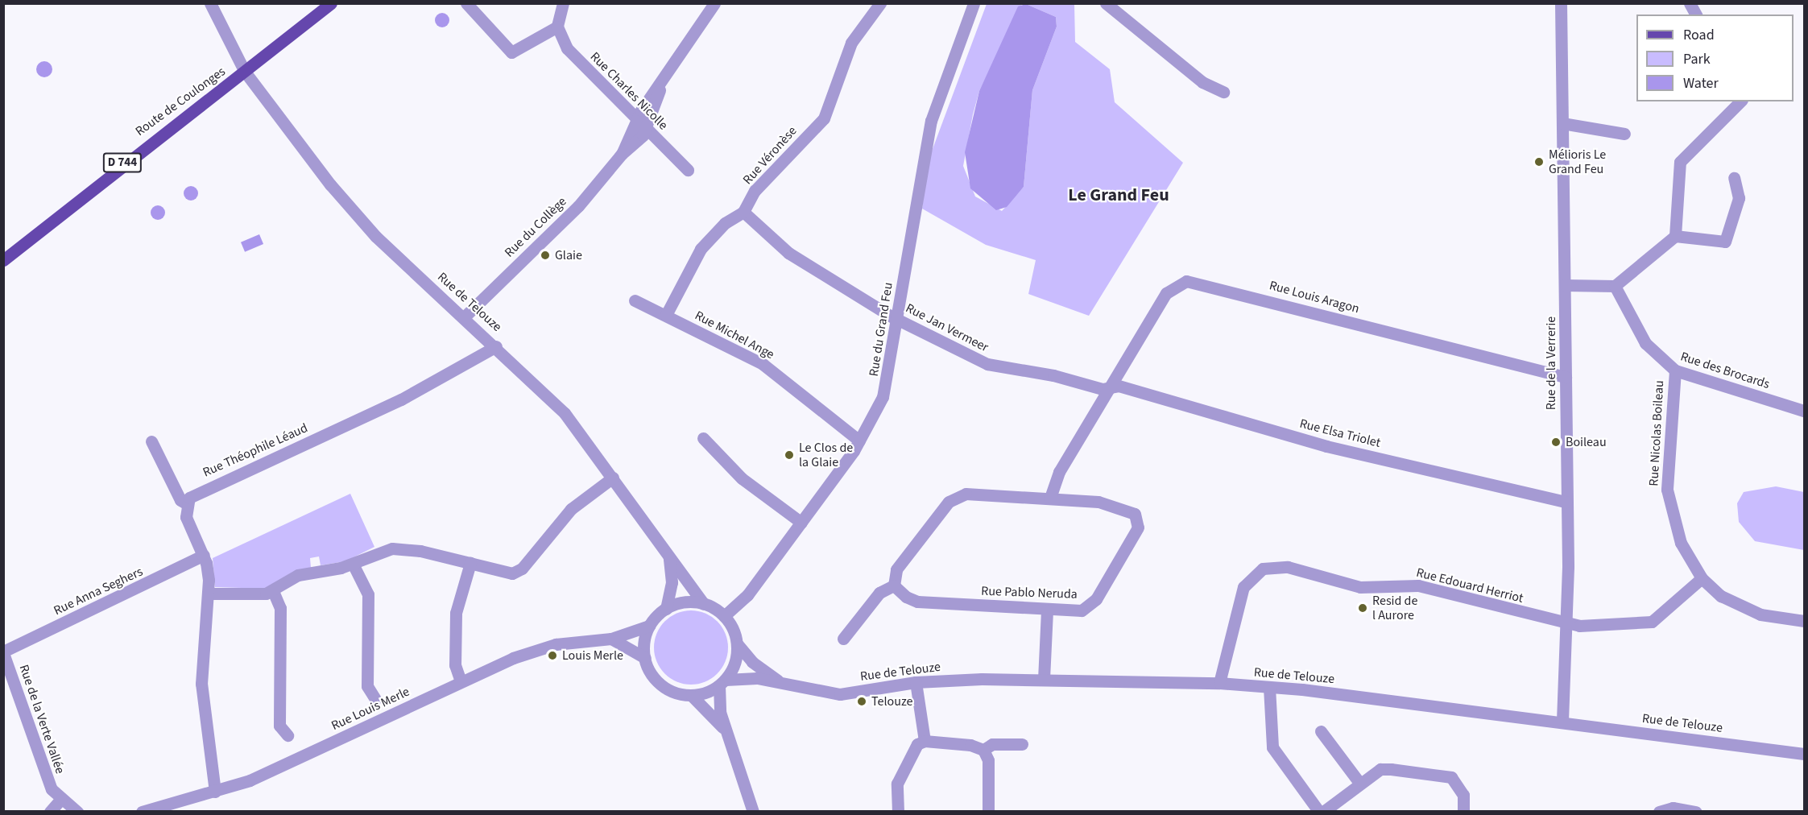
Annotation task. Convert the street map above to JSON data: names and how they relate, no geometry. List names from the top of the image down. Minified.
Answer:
{"streets":{"main road":["Route de Coulonges","D 744"],"street":["Rue Charles Nicolle","Rue Véronèse","Rue du Collège","Rue Louis Aragon","Rue de Telouze","Rue Jan Vermeer","Rue du Grand Feu","Rue Michel Ange","Rue de la Verrerie","Rue des Brocards","Rue Elsa Triolet","Rue Nicolas Boileau","Rue Théophile Léaud","Rue Edouard Herriot","Rue Anna Seghers","Rue Pablo Neruda","Rue Louis Merle","Rue de la Verte Vallée"]},"crossings":[["Rue Charles Nicolle","Rue du Collège"],["Route de Coulonges","Rue de Telouze"],["Rue Véronèse","Rue Jan Vermeer"],["Rue Véronèse","Rue Michel Ange"],["Rue du Collège","Rue de Telouze"],["Rue Louis Aragon","Rue Jan Vermeer"],["Rue Louis Aragon","Rue de la Verrerie"],["Rue Louis Aragon","Rue Elsa Triolet"],["Rue de Telouze","Rue du Grand Feu"],["Rue de Telouze","Rue de la Verrerie"],["Rue de Telouze","Rue Théophile Léaud"],["Rue de Telouze","Rue Edouard Herriot"],["Rue de Telouze","Rue Louis Merle"],["Rue Jan Vermeer","Rue du Grand Feu"],["Rue Jan Vermeer","Rue Elsa Triolet"],["Rue du Grand Feu","Rue Michel Ange"],["Rue du Grand Feu","Rue Louis Merle"],["Rue de la Verrerie","Rue Elsa Triolet"],["Rue de la Verrerie","Rue Edouard Herriot"],["Rue des Brocards","Rue Nicolas Boileau"],["Rue Nicolas Boileau","Rue Edouard Herriot"],["Rue Anna Seghers","Rue de la Verte Vallée"]],"districts":["Le Grand Feu"],"places":["Mélioris Le Grand Feu","Glaie","Boileau","Le Clos de la Glaie","Resid de l Aurore","Louis Merle","Telouze"],"legend":["Road","Park","Water"]}
